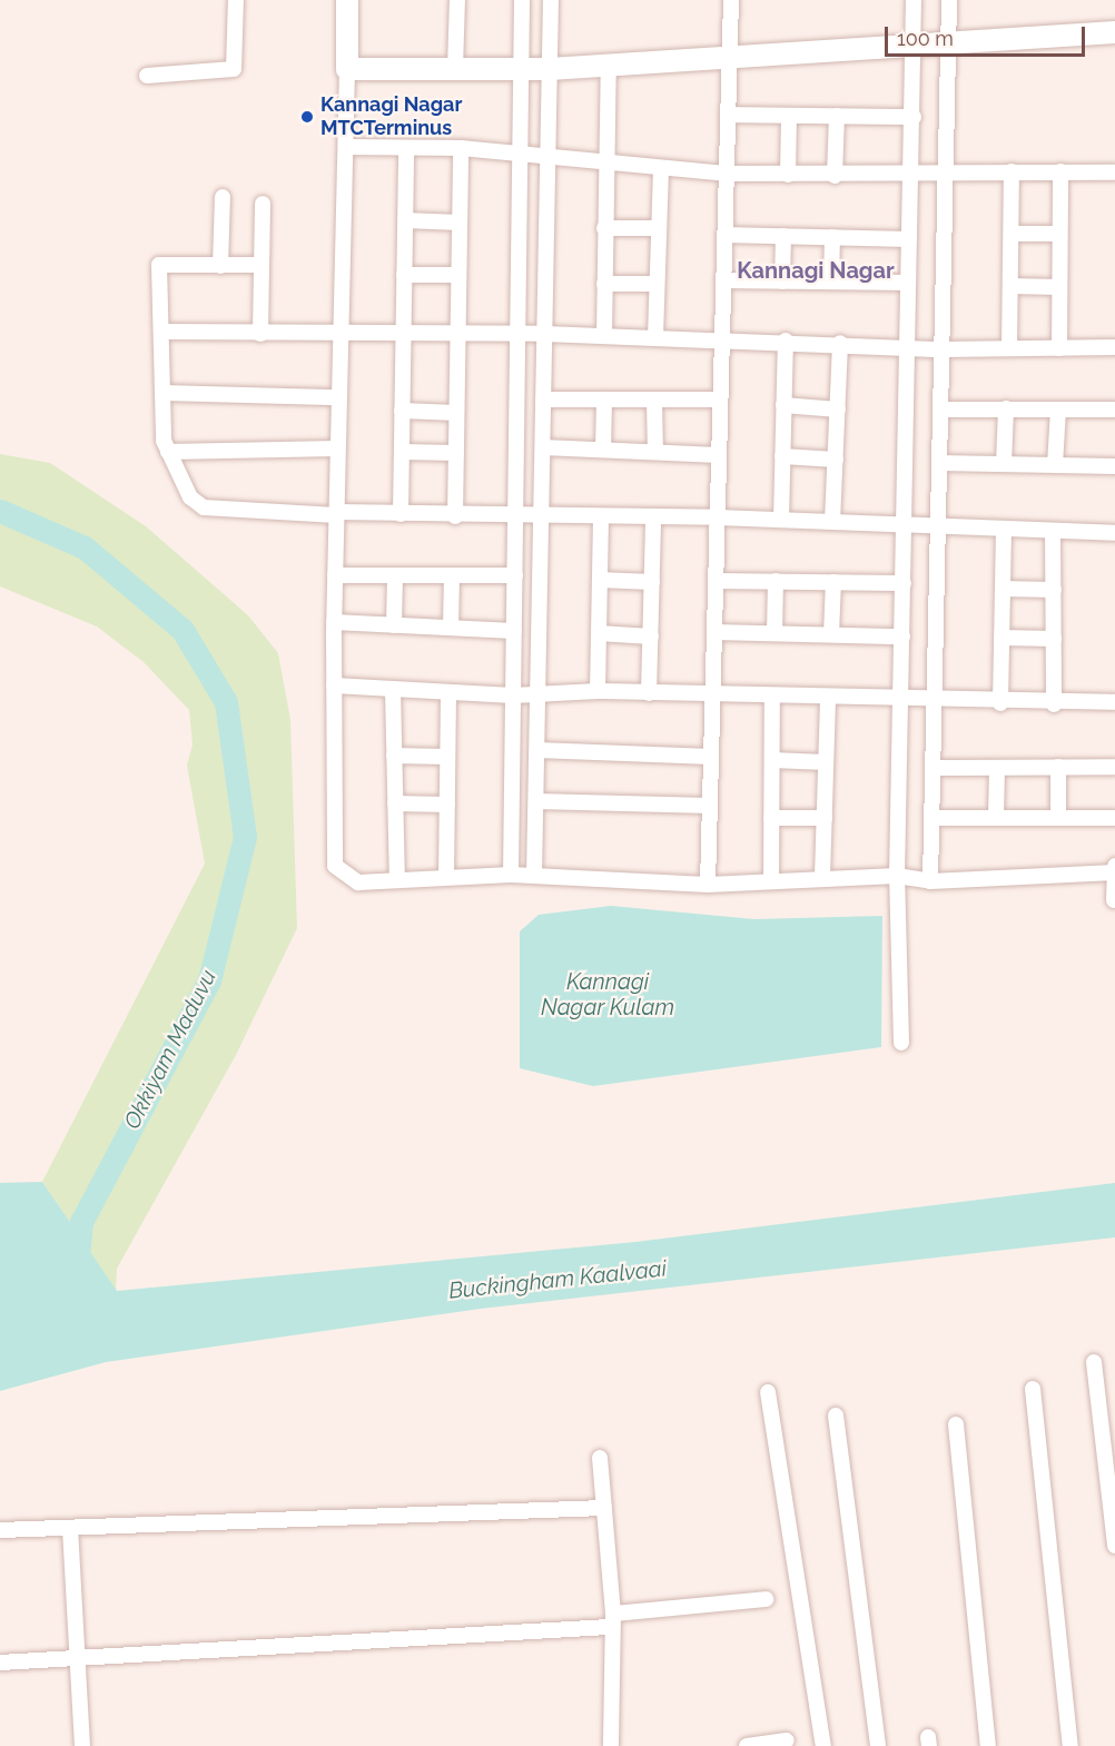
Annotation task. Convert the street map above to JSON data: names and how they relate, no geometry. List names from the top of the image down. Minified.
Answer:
{"districts":["Kannagi Nagar"],"water":["Kannagi Nagar Kulam","Okkiyam Maduvu","Buckingham Kaalvaai"],"places":["Kannagi Nagar MTCTerminus"],"scale_bar":"100 m"}
